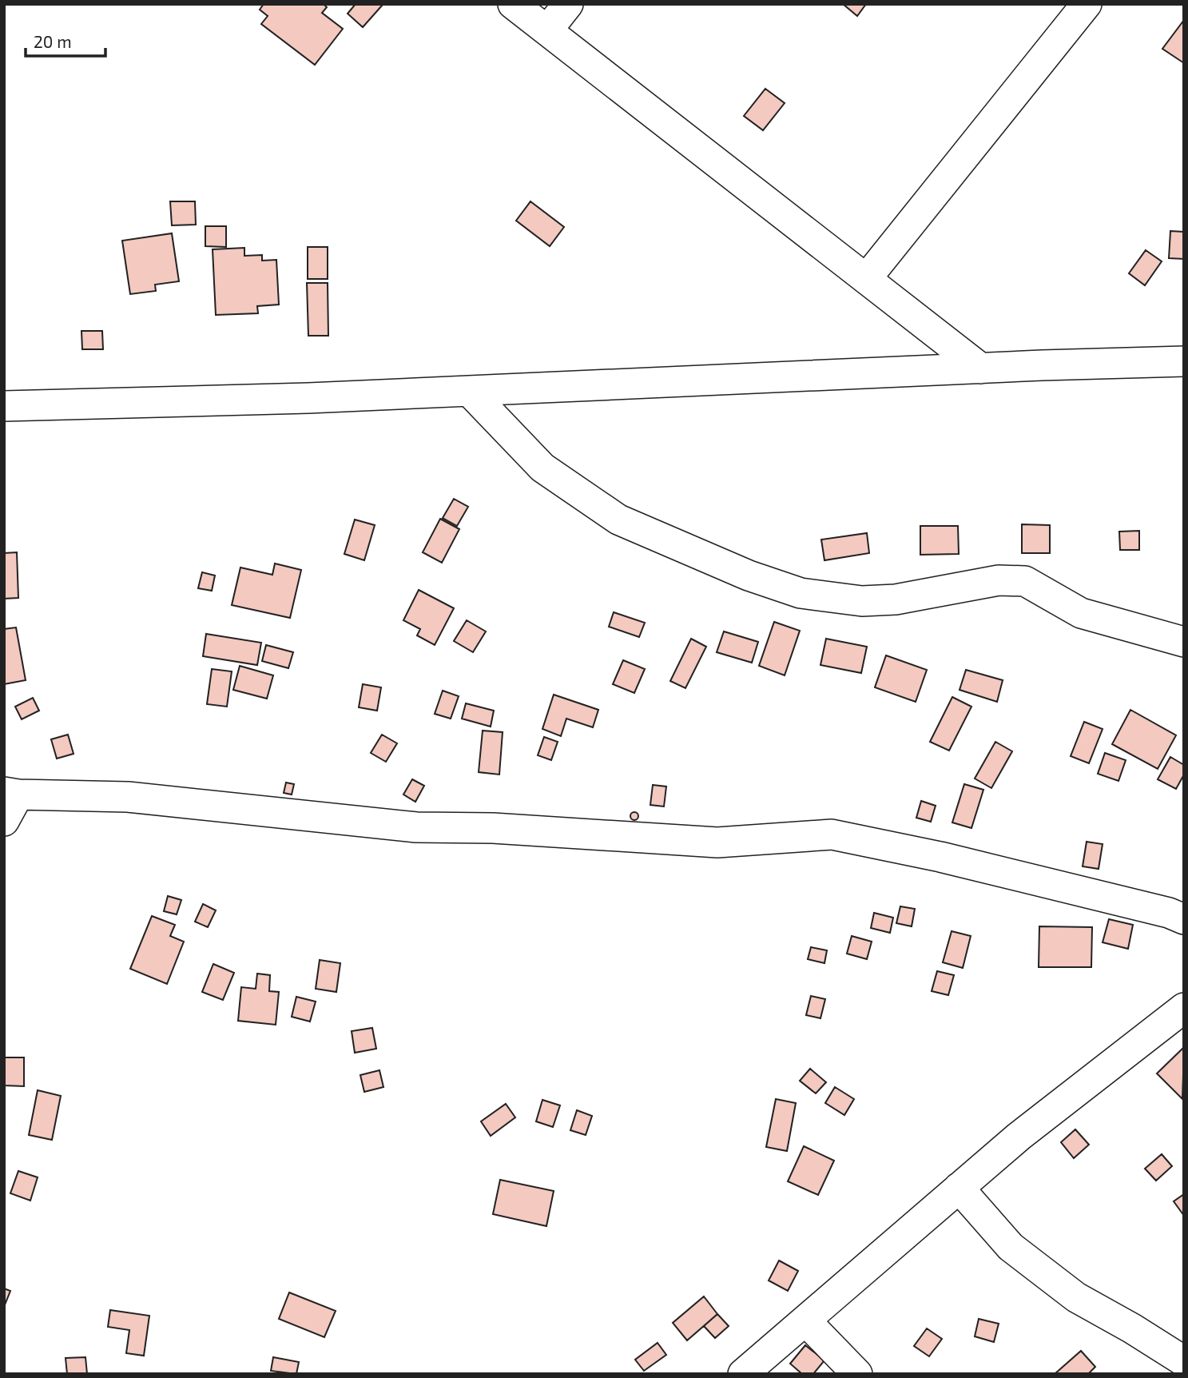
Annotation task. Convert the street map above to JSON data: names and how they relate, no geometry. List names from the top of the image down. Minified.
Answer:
{"scale_bar":"20 m"}
